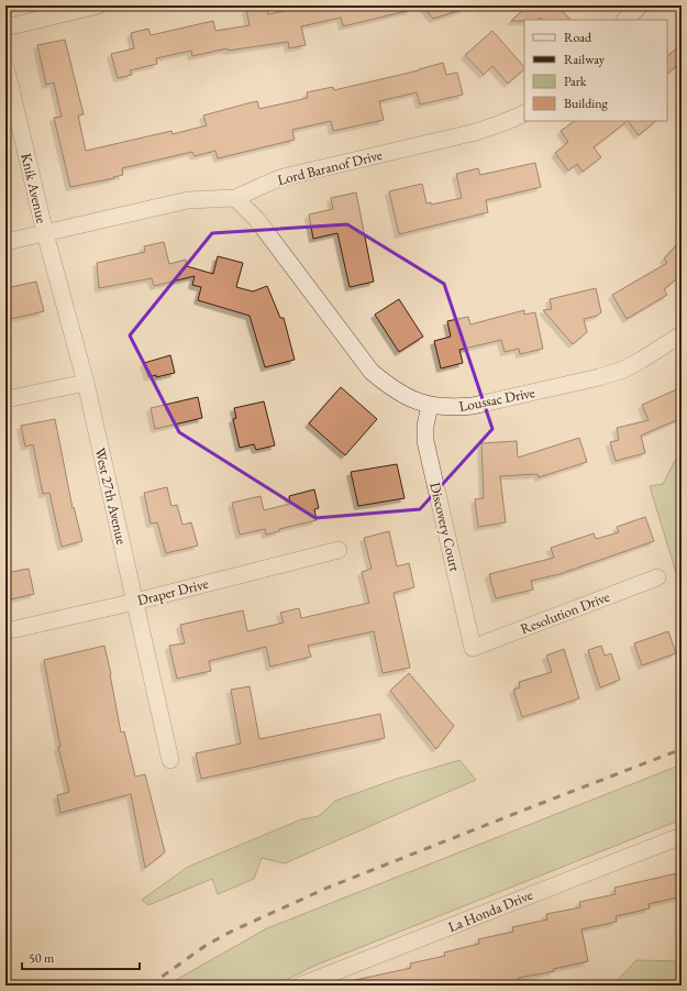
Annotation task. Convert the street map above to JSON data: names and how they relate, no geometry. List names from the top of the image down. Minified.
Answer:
{"streets":{"street":["Lord Baranof Drive","Knik Avenue","Loussac Drive","West 27th Avenue","Discovery Court","Draper Drive","Resolution Drive","La Honda Drive"]},"crossings":[["Lord Baranof Drive","Knik Avenue"],["Lord Baranof Drive","Loussac Drive"],["Lord Baranof Drive","West 27th Avenue"],["Knik Avenue","West 27th Avenue"],["Loussac Drive","Discovery Court"],["West 27th Avenue","Draper Drive"],["Discovery Court","Resolution Drive"]],"legend":["Road","Railway","Park","Building"],"scale_bar":"50 m"}
